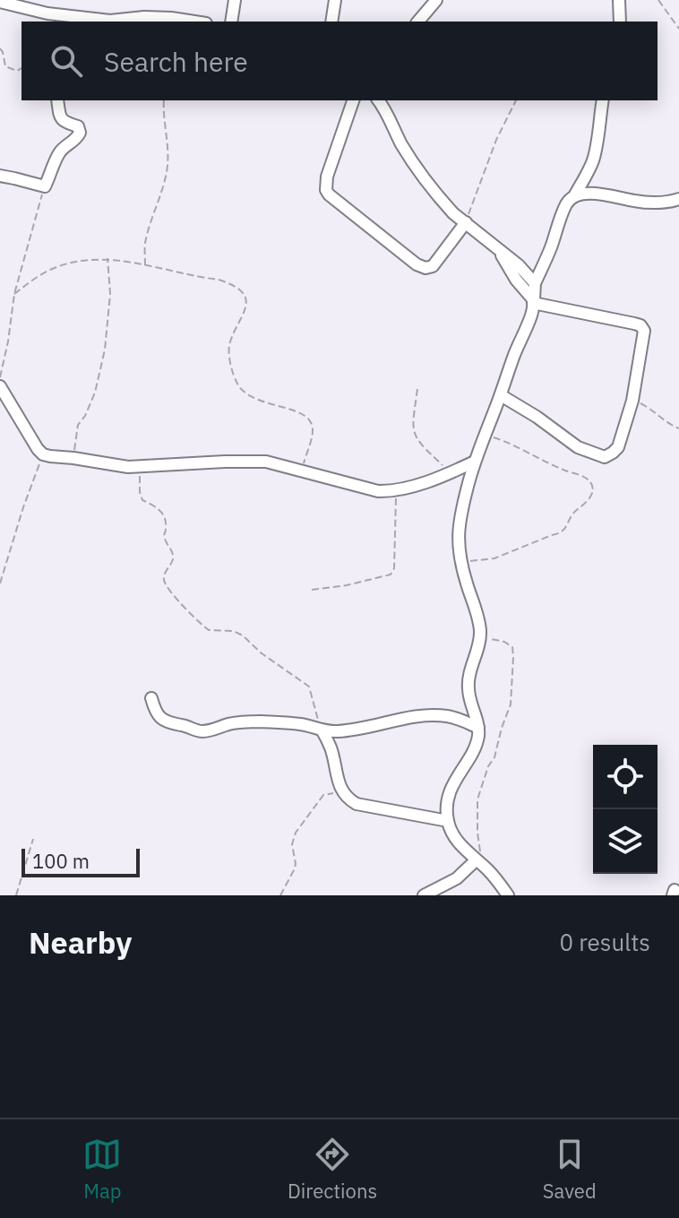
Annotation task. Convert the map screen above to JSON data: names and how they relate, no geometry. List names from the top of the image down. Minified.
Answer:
{"scale_bar":"100 m","page":{"search":"Search here","scale":"100 m","heading":["Nearby","0 results"],"nav":["Map","Directions","Saved"]}}
